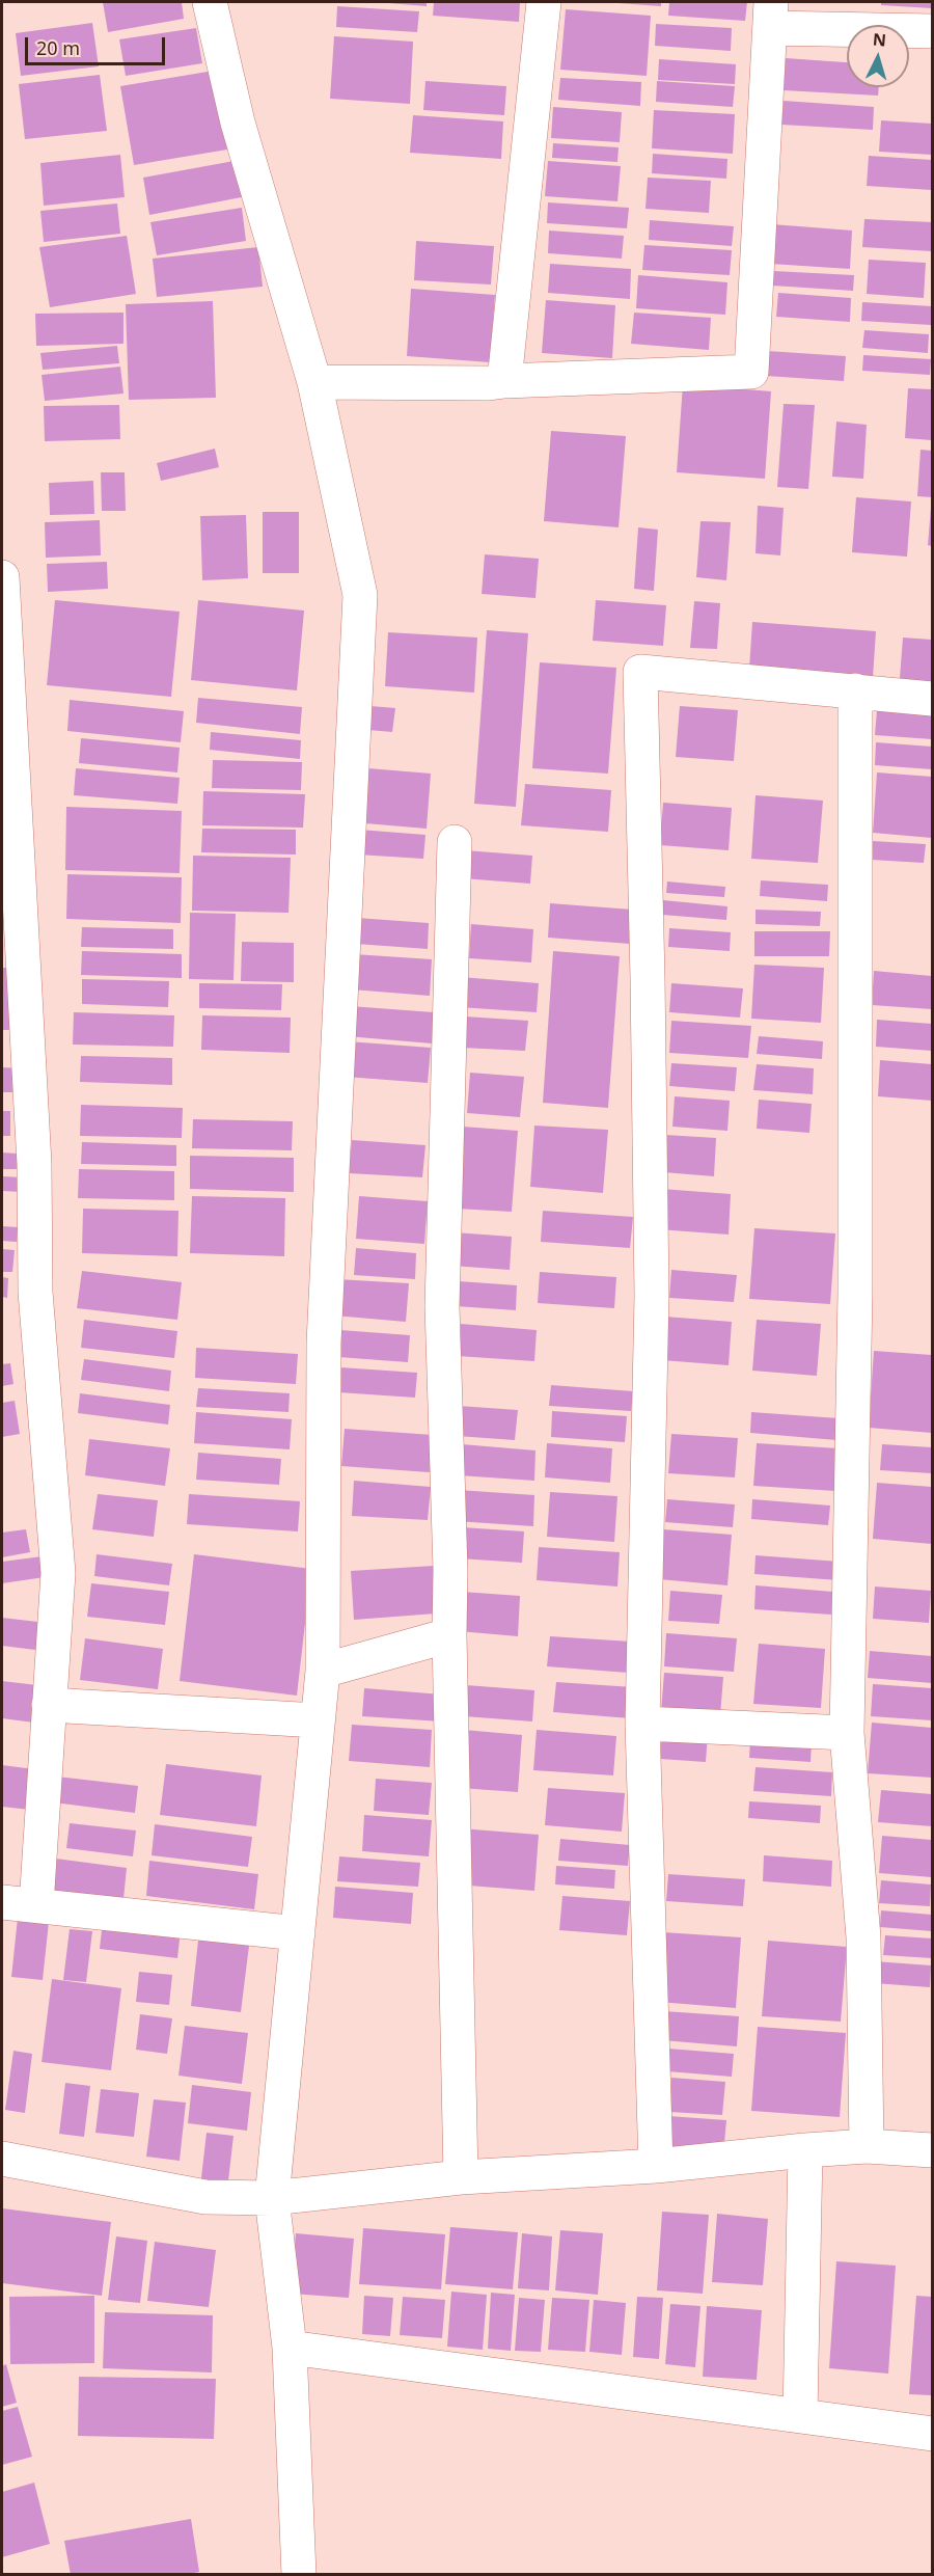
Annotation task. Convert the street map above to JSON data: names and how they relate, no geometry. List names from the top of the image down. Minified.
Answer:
{"scale_bar":"20 m","north":"top"}
